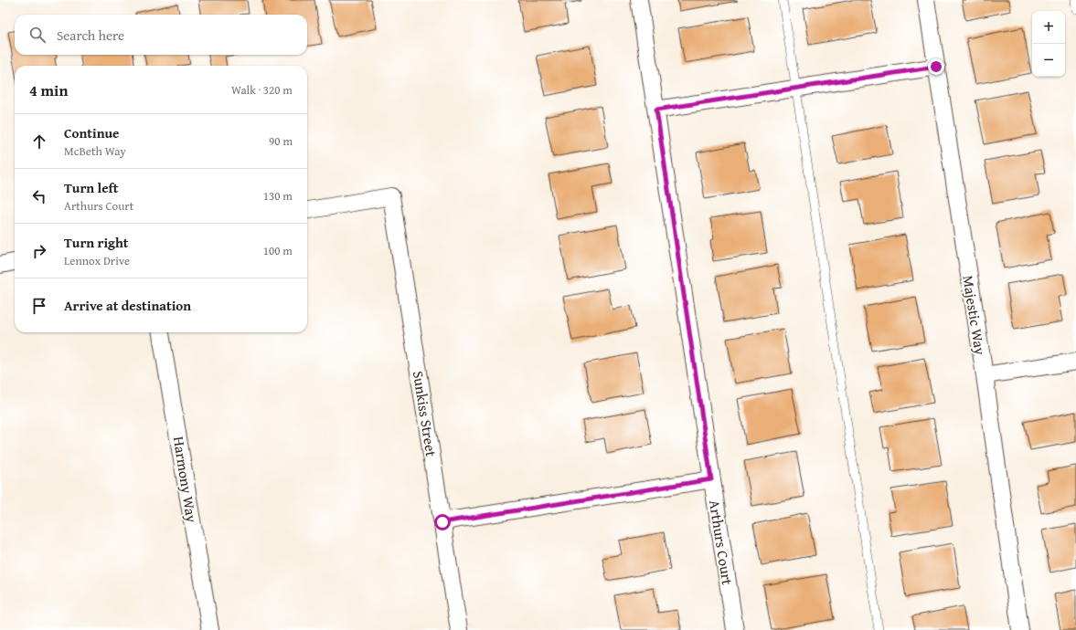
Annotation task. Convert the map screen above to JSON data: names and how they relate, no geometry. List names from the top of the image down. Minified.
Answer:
{"streets":{"street":["Majestic Way","Sunkiss Street","Harmony Way","Arthurs Court"]},"page":{"map_buttons":["+","−"],"search":"Search here","heading":["4 min","Walk · 320 m"],"list":[["Continue","McBeth Way","90 m"],["Turn left","Arthurs Court","130 m"],["Turn right","Lennox Drive","100 m"],"Arrive at destination"]}}
